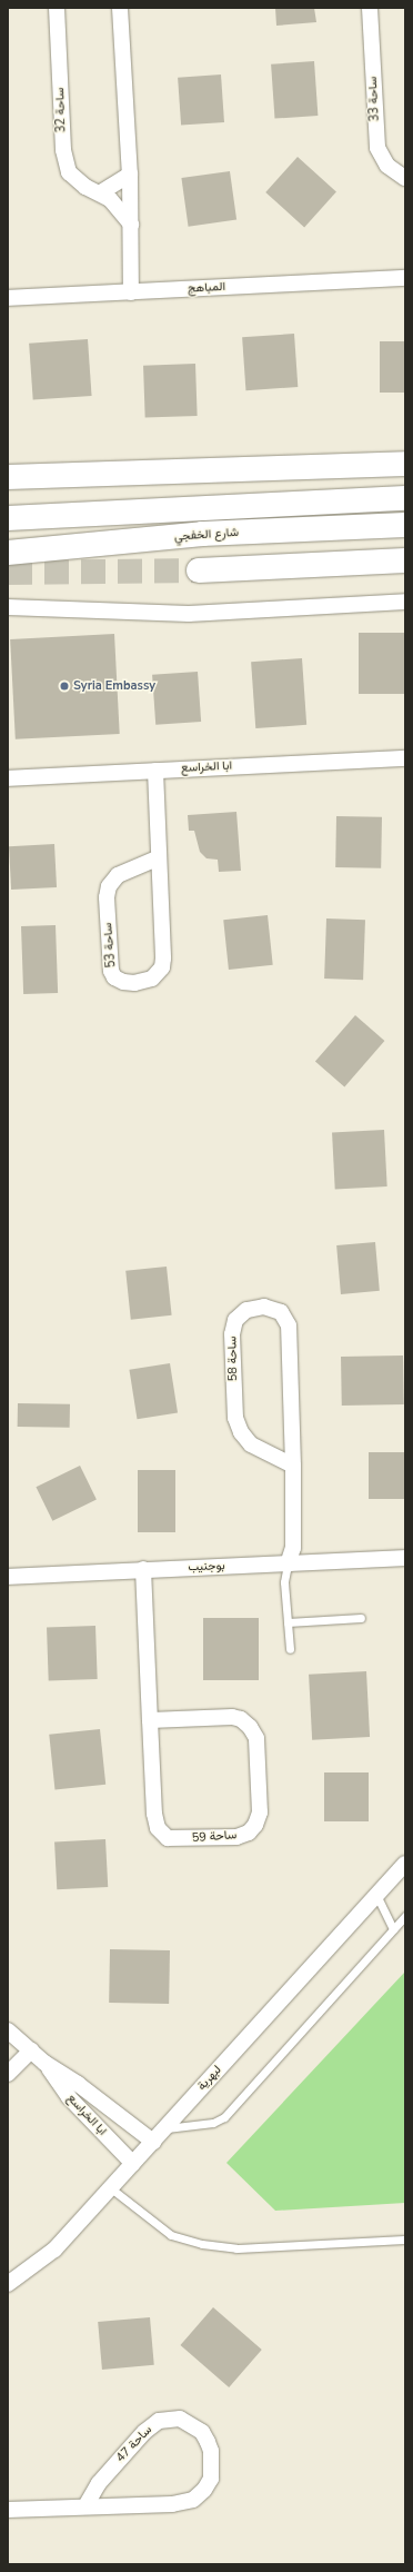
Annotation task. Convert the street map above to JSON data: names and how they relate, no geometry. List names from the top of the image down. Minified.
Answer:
{"streets":{"highway":["شارع الخفجي"],"street":["ساحة 33","ساحة 32","المباهج","ابا الخراسع","ساحة 53","ساحة 58","بوجنيب","ساحة 59","لبهرية","ساحة 47"]},"crossings":[["ابا الخراسع","ساحة 53"],["ابا الخراسع","لبهرية"],["ساحة 58","بوجنيب"],["بوجنيب","ساحة 59"]],"places":["Syria Embassy"]}
